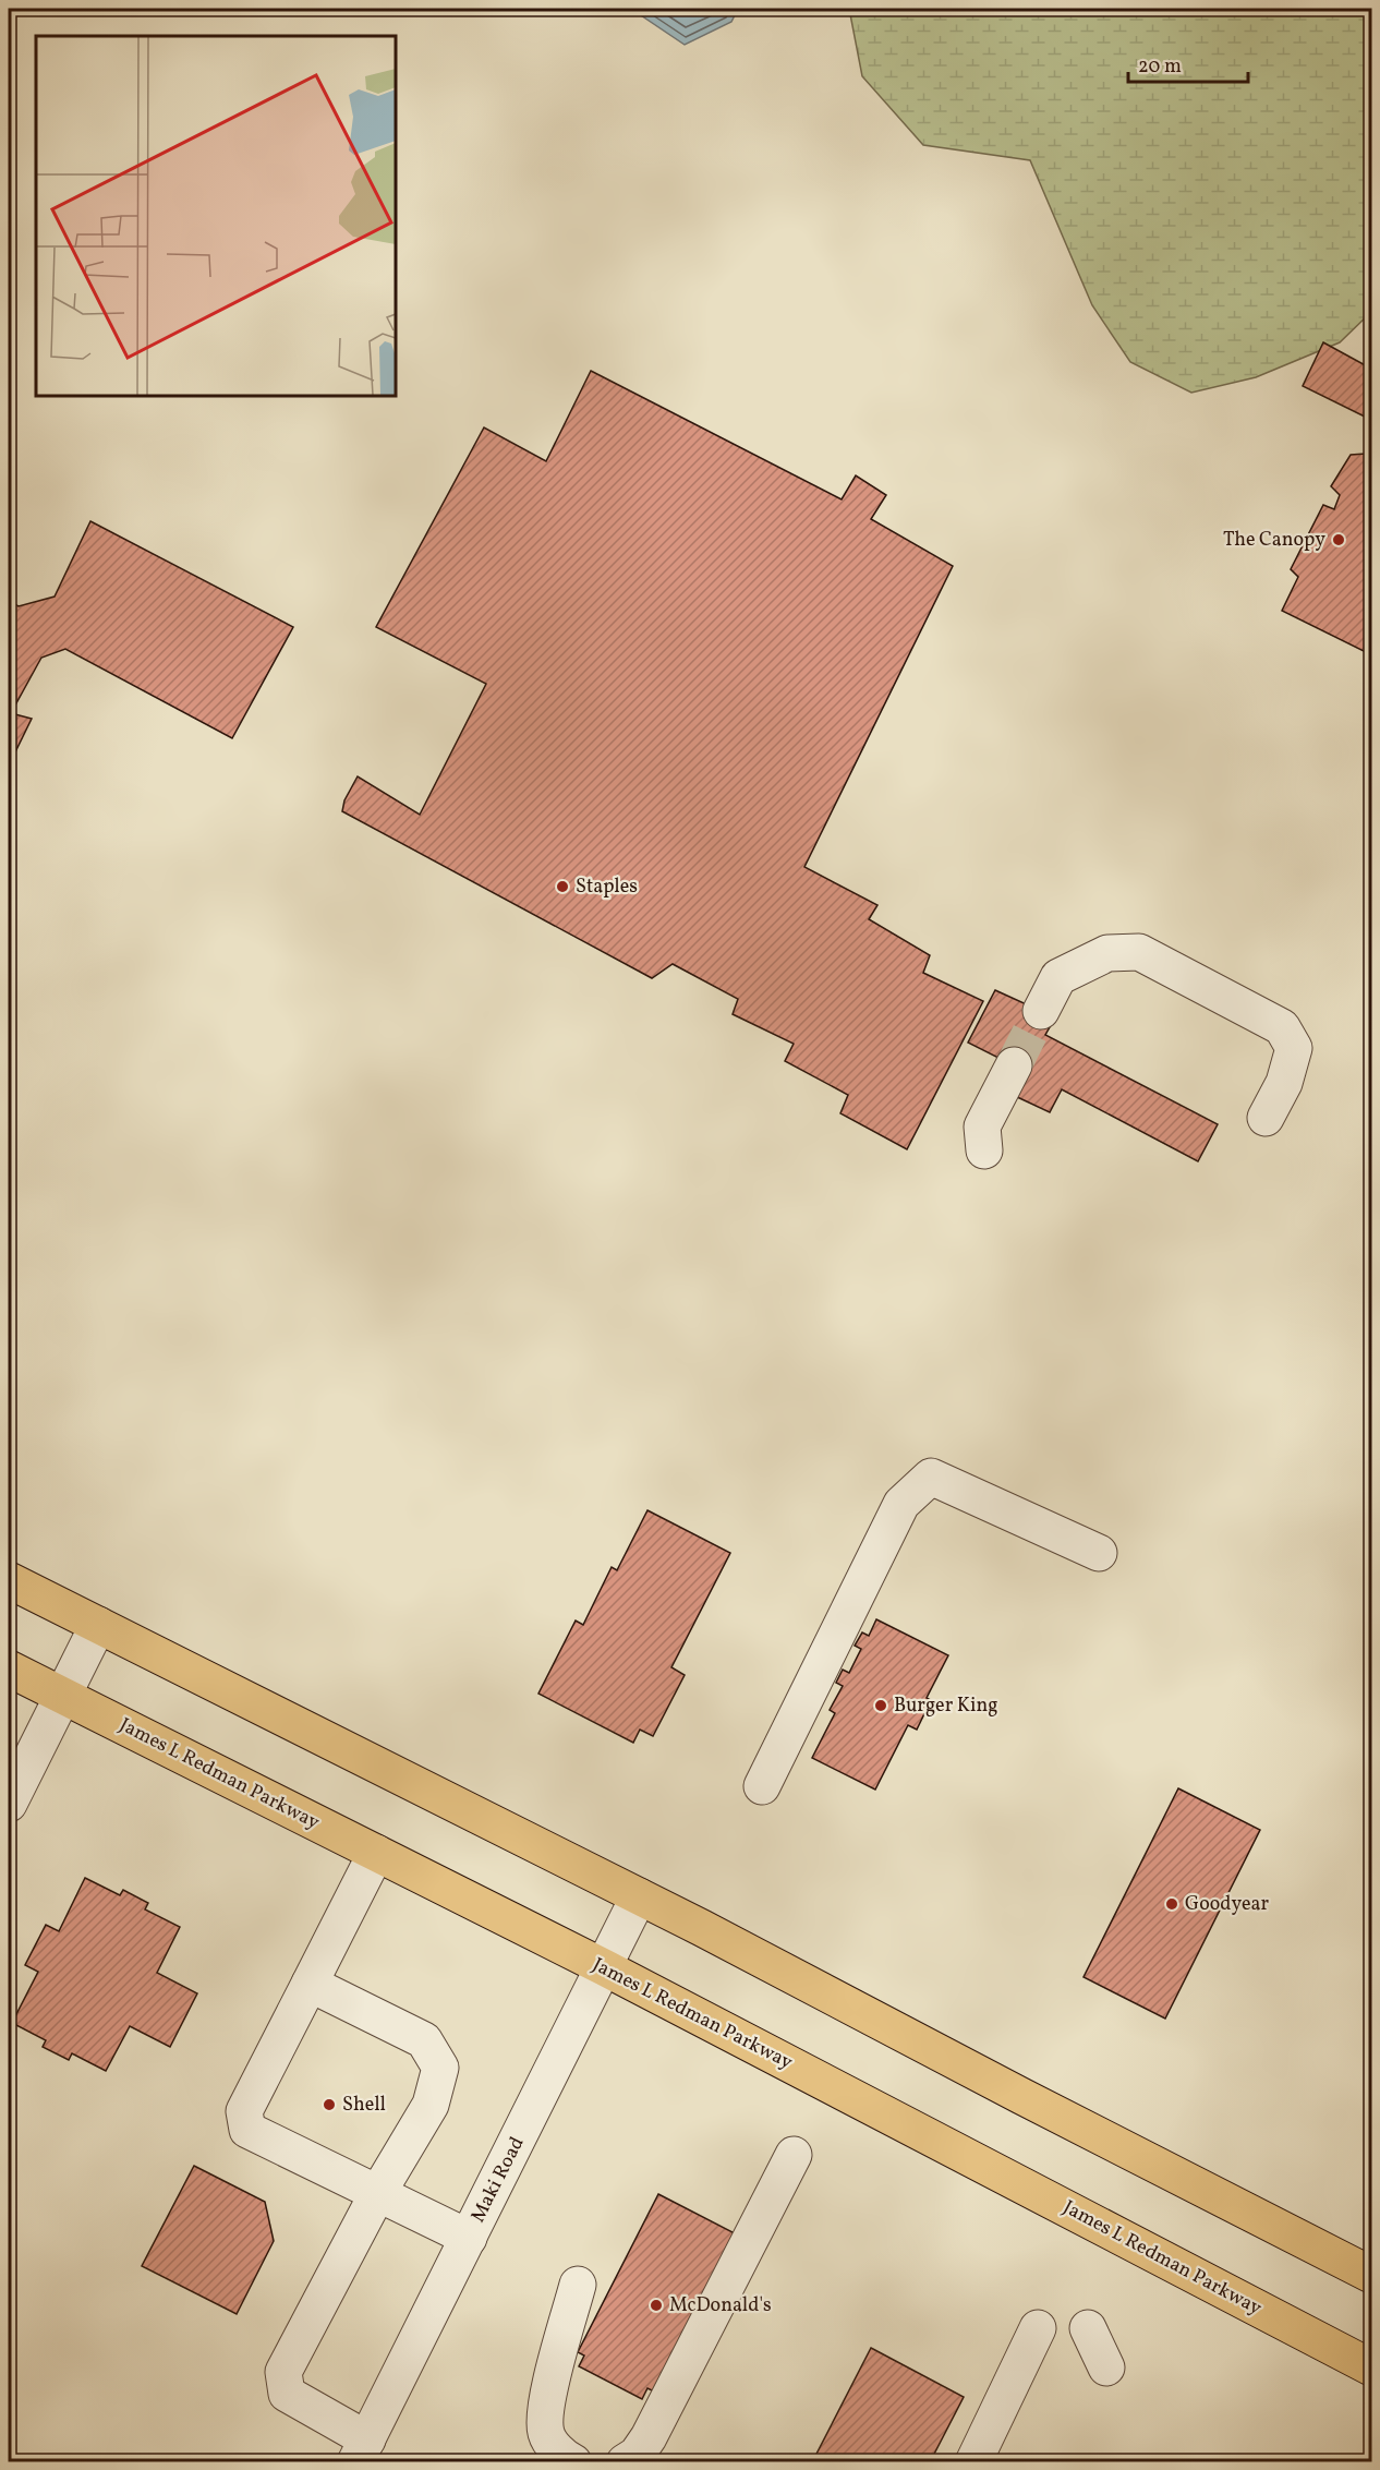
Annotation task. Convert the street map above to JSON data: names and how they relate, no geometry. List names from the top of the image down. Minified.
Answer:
{"streets":{"main road":["James L Redman Parkway"],"street":["Maki Road"]},"crossings":[["James L Redman Parkway","Maki Road"]],"places":["The Canopy","Staples","Burger King","Goodyear","Shell","McDonald's"],"scale_bar":"20 m"}
